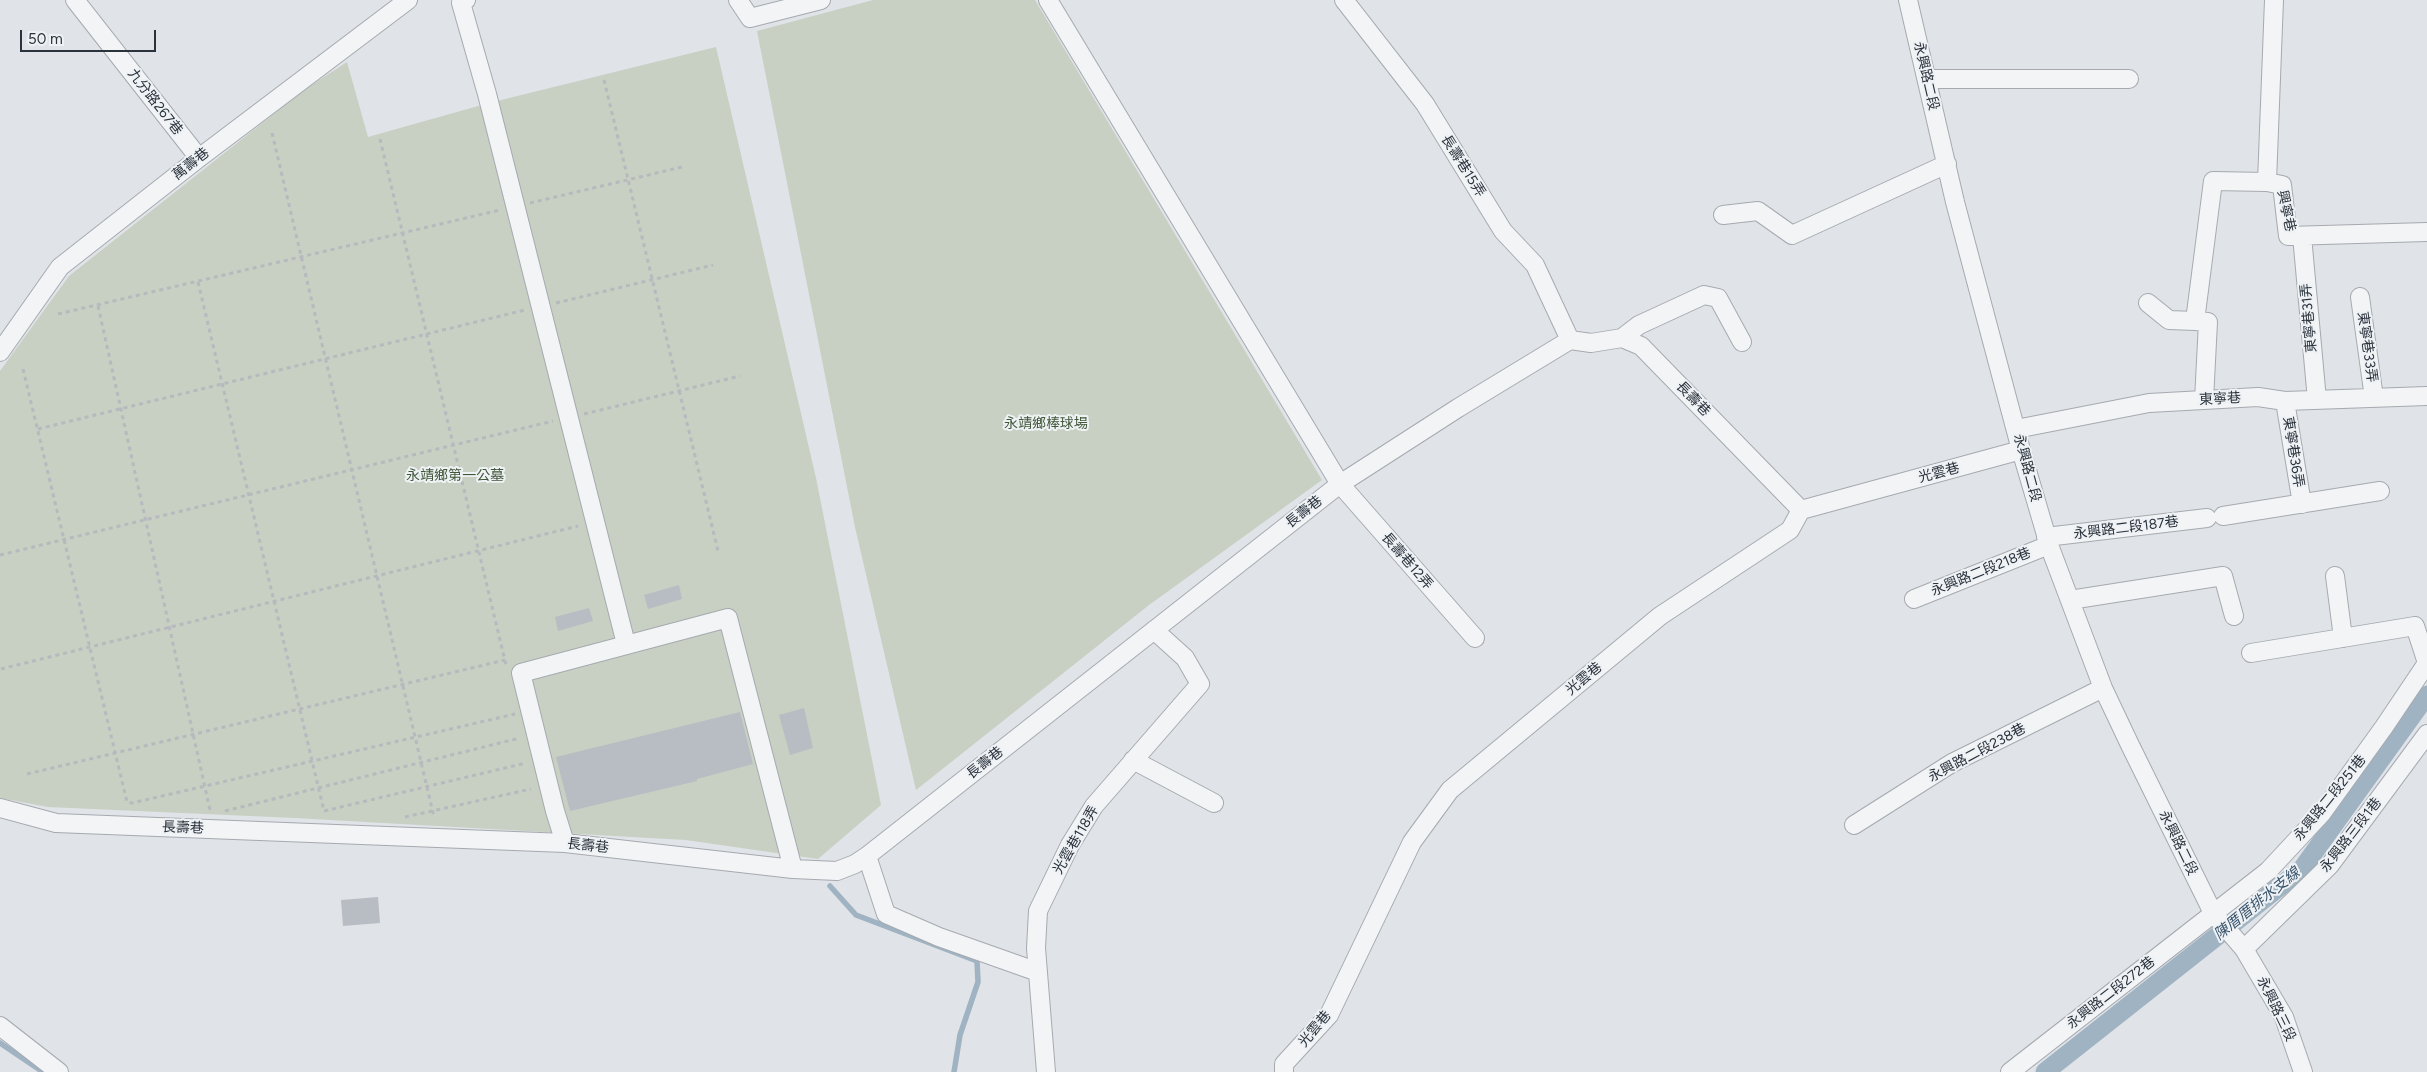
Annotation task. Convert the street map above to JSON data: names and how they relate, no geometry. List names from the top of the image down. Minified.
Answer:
{"streets":{"street":["永興路二段","九分路267巷","萬壽巷","長壽巷15弄","興寧巷","東寧巷31弄","東寧巷33弄","長壽巷","東寧巷","東寧巷36弄","光雲巷","永興路二段187巷","長壽巷12弄","永興路二段218巷","永興路二段238巷","永興路二段251巷","永興路三段1巷","光雲巷118弄","永興路二段272巷","永興路三段"]},"crossings":[["永興路二段","東寧巷"],["永興路二段","光雲巷"],["永興路二段","永興路二段187巷"],["永興路二段","永興路二段218巷"],["永興路二段","永興路二段238巷"],["永興路二段","永興路二段251巷"],["永興路二段","永興路三段1巷"],["永興路二段","永興路二段272巷"],["永興路二段","永興路三段"],["九分路267巷","萬壽巷"],["長壽巷15弄","長壽巷"],["興寧巷","東寧巷31弄"],["東寧巷31弄","東寧巷"],["東寧巷33弄","東寧巷"],["長壽巷","光雲巷"],["長壽巷","長壽巷12弄"],["長壽巷","光雲巷118弄"],["東寧巷","東寧巷36弄"],["東寧巷36弄","永興路二段187巷"],["永興路二段187巷","永興路二段218巷"],["永興路二段251巷","永興路二段272巷"],["永興路三段1巷","永興路三段"]],"water":["陳厝厝排水支線"],"parks":["永靖鄉棒球場","永靖鄉第一公墓"],"scale_bar":"50 m"}
